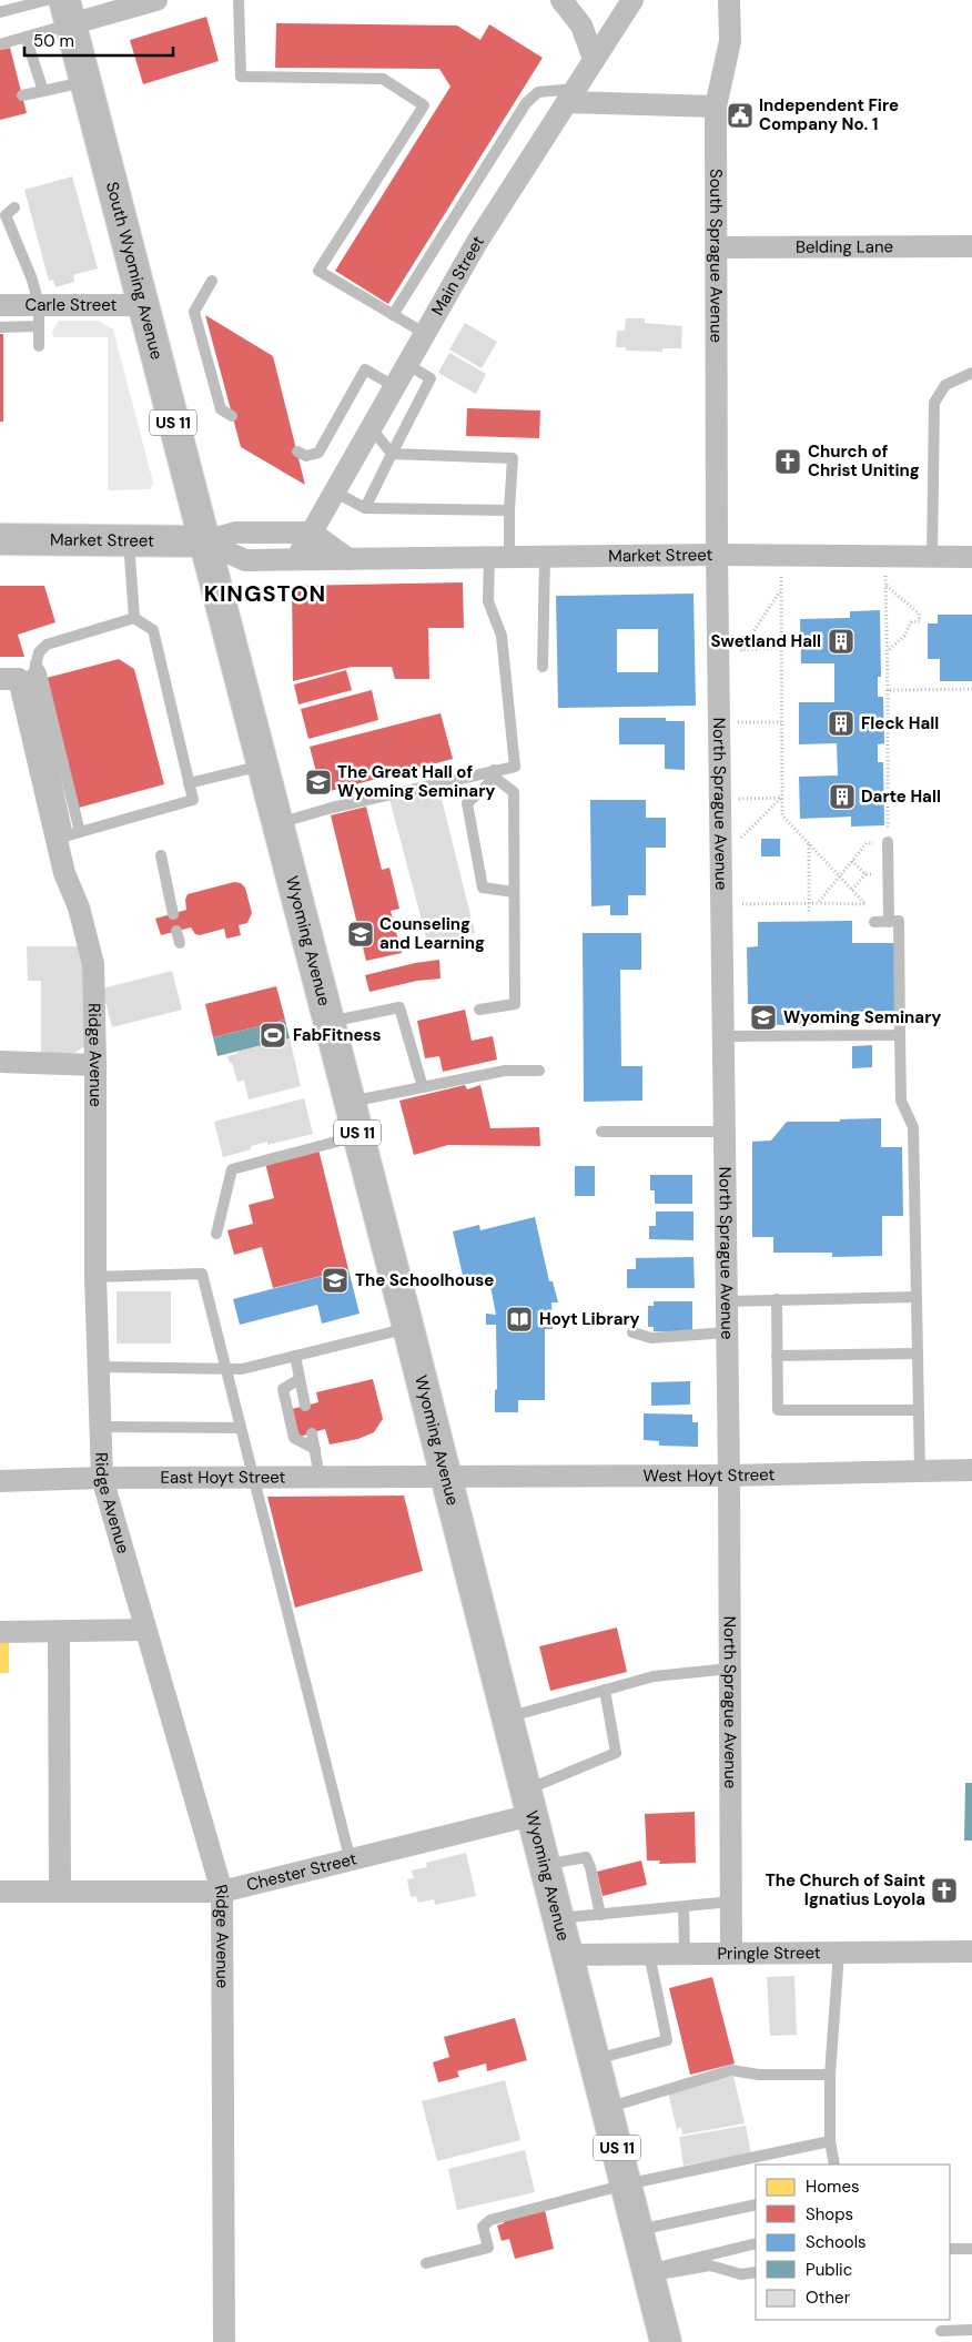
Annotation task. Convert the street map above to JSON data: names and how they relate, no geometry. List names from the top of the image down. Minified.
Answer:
{"streets":{"main road":["South Wyoming Avenue","US 11","Market Street","Wyoming Avenue"],"street":["Belding Lane","South Sprague Avenue","Main Street","Carle Street","North Sprague Avenue","Ridge Avenue","West Hoyt Street","East Hoyt Street","Chester Street","Pringle Street"]},"crossings":[["Belding Lane","South Sprague Avenue"],["South Sprague Avenue","Market Street"],["South Sprague Avenue","North Sprague Avenue"],["South Wyoming Avenue","Carle Street"],["South Wyoming Avenue","Market Street"],["South Wyoming Avenue","Wyoming Avenue"],["Main Street","Market Street"],["Market Street","North Sprague Avenue"],["Market Street","Wyoming Avenue"],["North Sprague Avenue","West Hoyt Street"],["North Sprague Avenue","Pringle Street"],["Wyoming Avenue","West Hoyt Street"],["Wyoming Avenue","East Hoyt Street"],["Wyoming Avenue","Chester Street"],["Wyoming Avenue","Pringle Street"],["Ridge Avenue","East Hoyt Street"],["Ridge Avenue","Chester Street"],["West Hoyt Street","East Hoyt Street"]],"districts":["KINGSTON"],"places":{"public building":["Independent Fire Company No. 1"],"church":["Church of Christ Uniting","The Church of Saint Ignatius Loyola"],"building":["Swetland Hall","Fleck Hall","Darte Hall"],"school or university":["The Great Hall of Wyoming Seminary","Counseling and Learning","Wyoming Seminary","The Schoolhouse"],"sports":["FabFitness"],"library":["Hoyt Library"]},"legend":["Homes","Shops","Schools","Public","Other"],"scale_bar":"50 m"}
